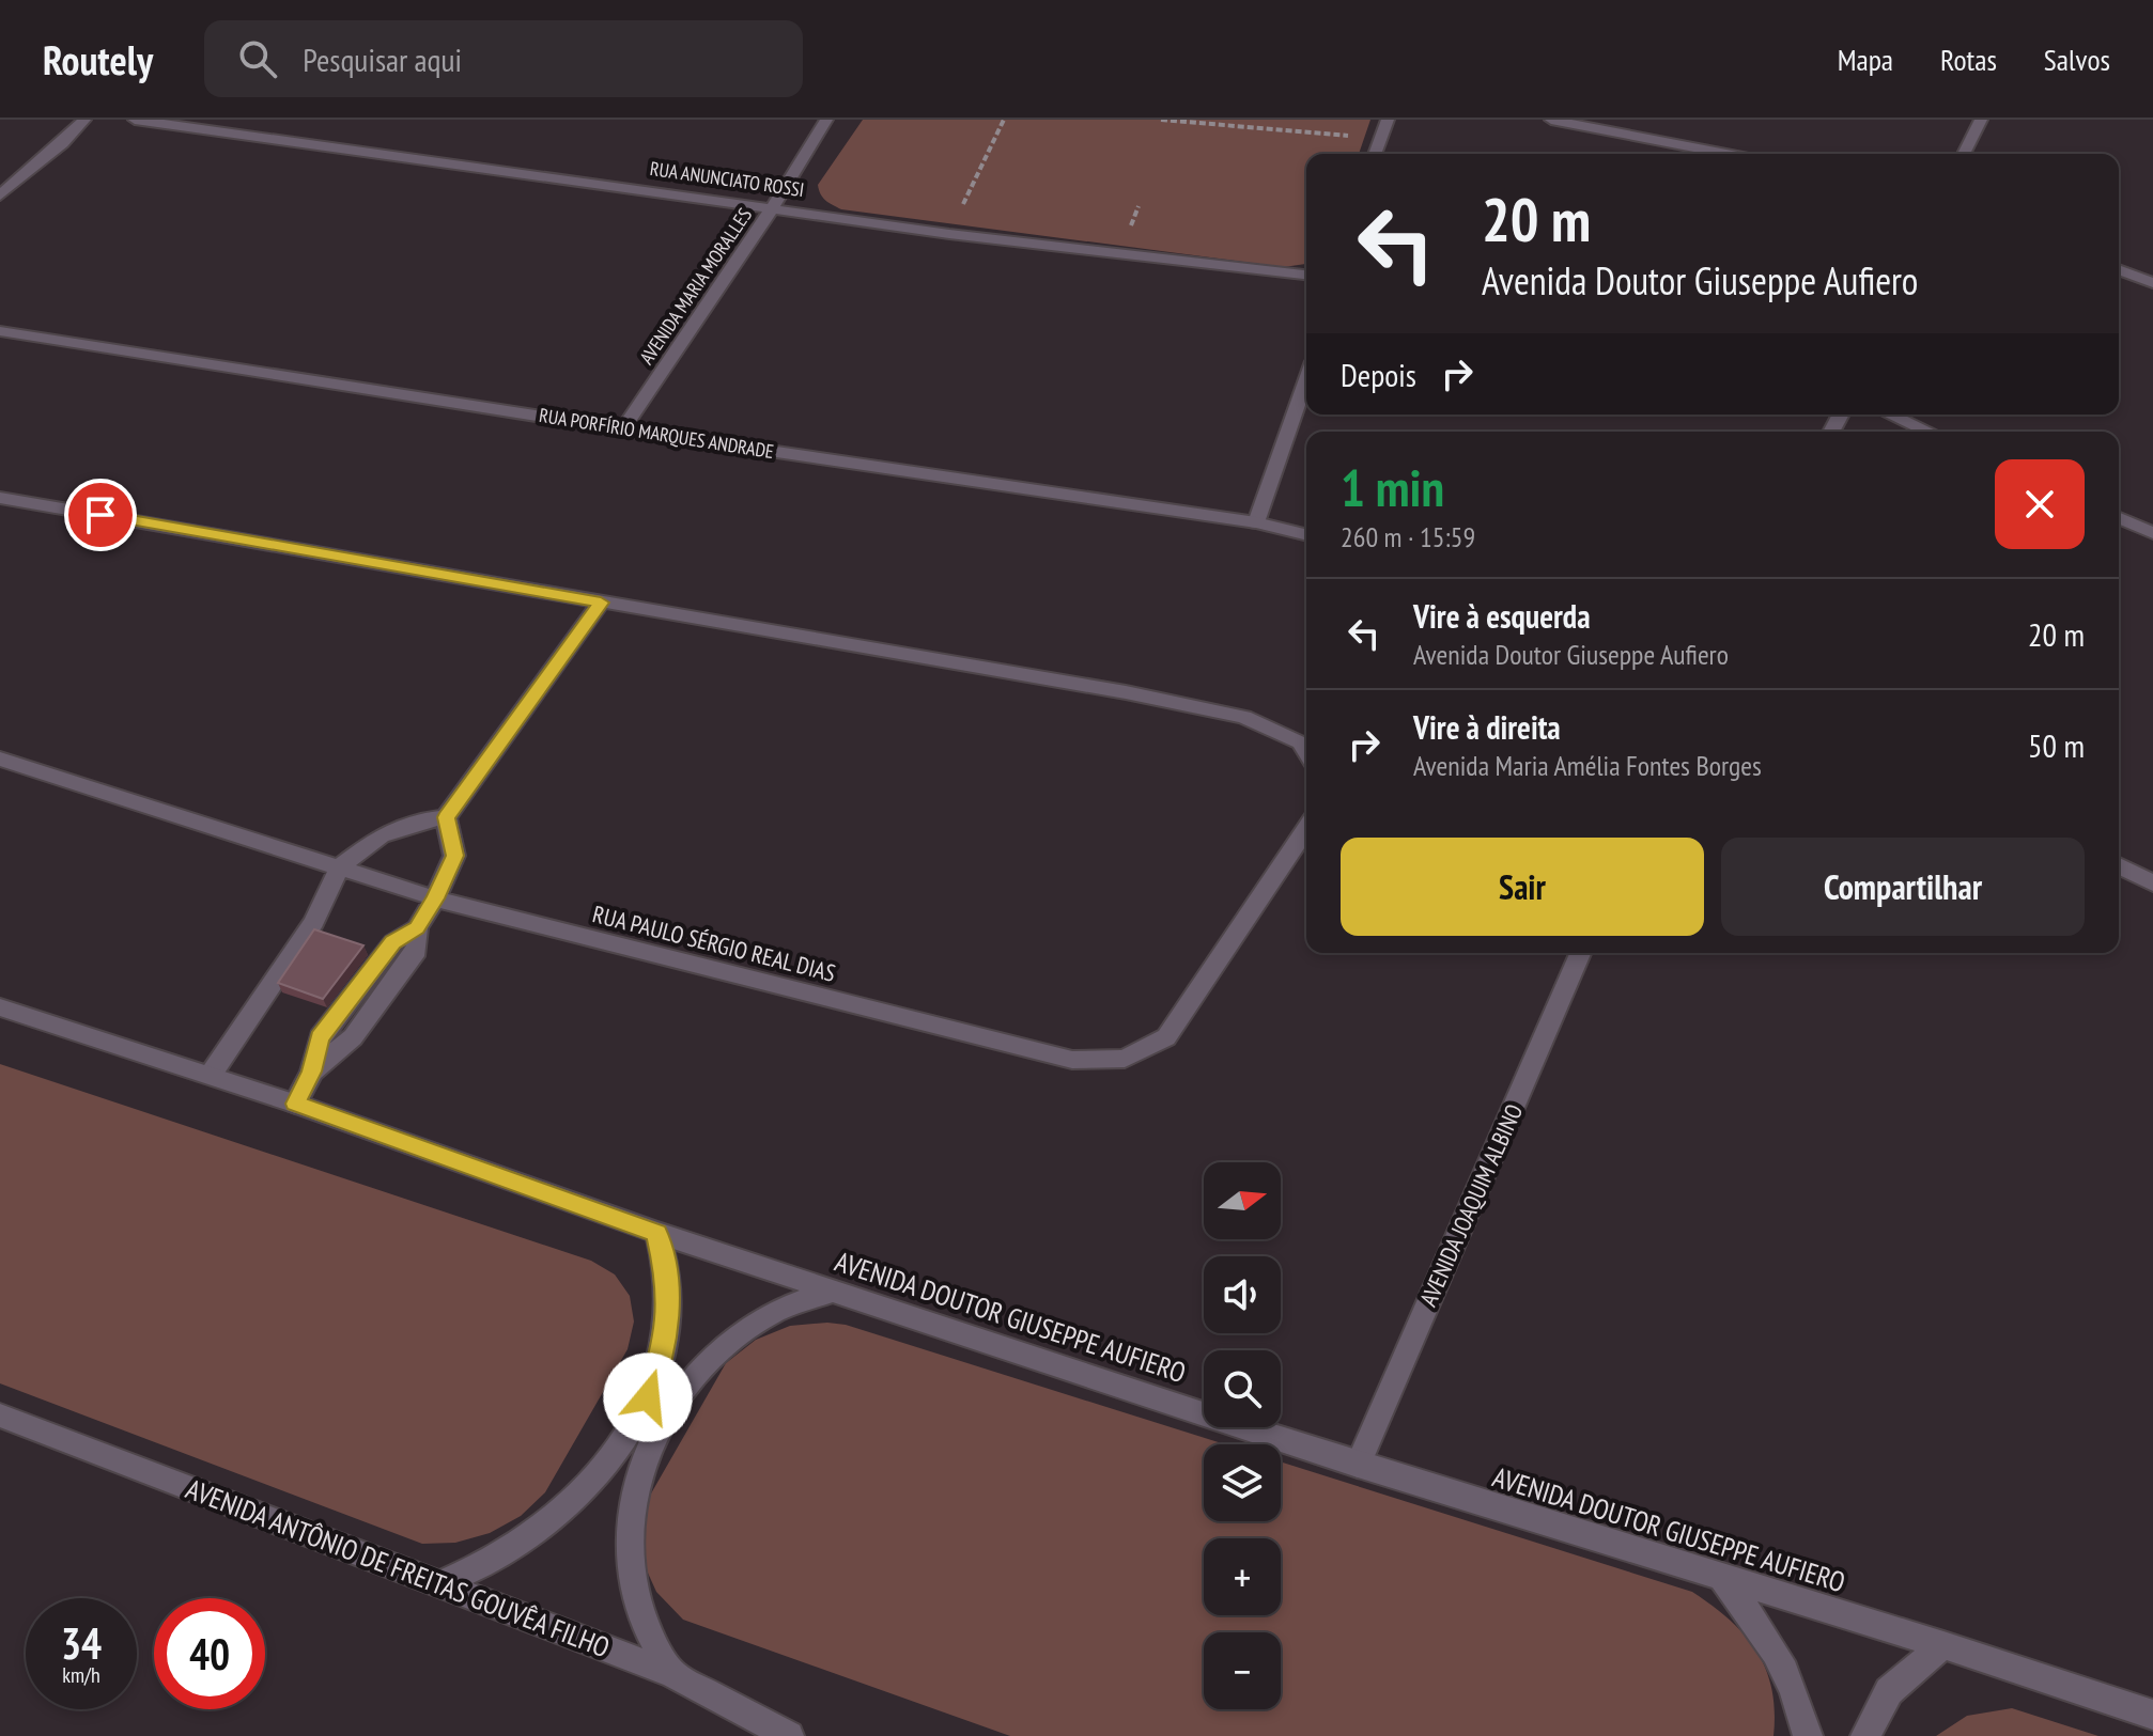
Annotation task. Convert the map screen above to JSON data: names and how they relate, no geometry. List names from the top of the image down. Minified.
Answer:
{"streets":{"street":["RUA ANUNCIATO ROSSI","AVENIDA MARIA MORALLES","RUA PORFÍRIO MARQUES ANDRADE","RUA PAULO SÉRGIO REAL DIAS","AVENIDA JOAQUIM ALBINO","AVENIDA DOUTOR GIUSEPPE AUFIERO","AVENIDA ANTÔNIO DE FREITAS GOUVÊA FILHO"]},"crossings":[["RUA ANUNCIATO ROSSI","AVENIDA MARIA MORALLES"],["AVENIDA MARIA MORALLES","RUA PORFÍRIO MARQUES ANDRADE"],["AVENIDA JOAQUIM ALBINO","AVENIDA DOUTOR GIUSEPPE AUFIERO"]],"north":"right","page":{"header":"Routely","search":"Pesquisar aqui","nav":["Mapa","Rotas","Salvos"],"turn":["20 m","Avenida Doutor Giuseppe Aufiero"],"then":"Depois","heading":["1 min","260 m · 15:59"],"list":[{"name":"Vire à esquerda","note":"Avenida Doutor Giuseppe Aufiero","value":"20 m"},{"name":"Vire à direita","note":"Avenida Maria Amélia Fontes Borges","value":"50 m"}],"buttons":["Sair","Compartilhar"],"map_buttons":["+","−"],"speed":"34 km/h","limit":"40"}}
